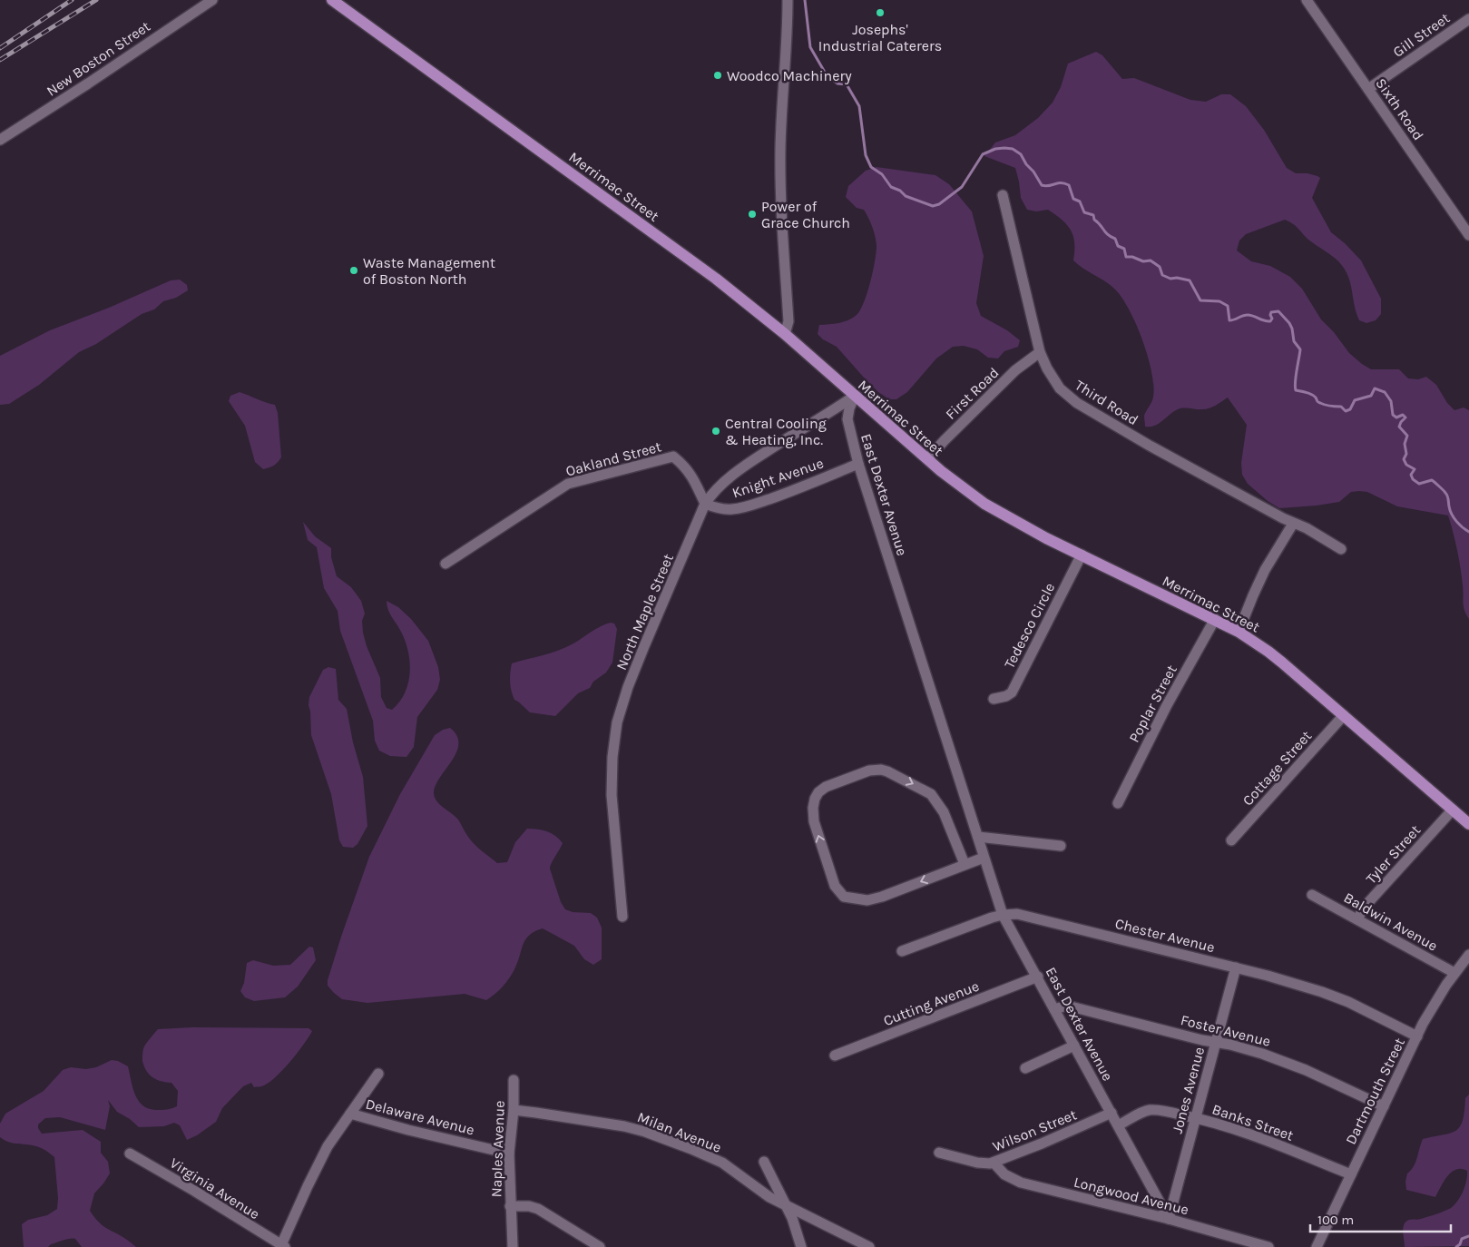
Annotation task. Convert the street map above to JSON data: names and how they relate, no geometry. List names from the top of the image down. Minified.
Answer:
{"streets":{"main road":["Merrimac Street"],"street":["Gill Street","New Boston Street","Sixth Road","First Road","Third Road","Oakland Street","Knight Avenue","East Dexter Avenue","North Maple Street","Tedesco Circle","Poplar Street","Cottage Street","Tyler Street","Baldwin Avenue","Chester Avenue","Cutting Avenue","Foster Avenue","Jones Avenue","Dartmouth Street","Delaware Avenue","Banks Street","Wilson Street","Milan Avenue","Naples Avenue","Virginia Avenue","Longwood Avenue"]},"crossings":[["Gill Street","Sixth Road"],["Merrimac Street","First Road"],["Merrimac Street","East Dexter Avenue"],["Merrimac Street","North Maple Street"],["Merrimac Street","Tedesco Circle"],["Merrimac Street","Poplar Street"],["Merrimac Street","Cottage Street"],["Merrimac Street","Tyler Street"],["First Road","Third Road"],["Oakland Street","Knight Avenue"],["Oakland Street","North Maple Street"],["Knight Avenue","East Dexter Avenue"],["Knight Avenue","North Maple Street"],["East Dexter Avenue","North Maple Street"],["East Dexter Avenue","Chester Avenue"],["East Dexter Avenue","Cutting Avenue"],["East Dexter Avenue","Foster Avenue"],["East Dexter Avenue","Jones Avenue"],["East Dexter Avenue","Banks Street"],["East Dexter Avenue","Wilson Street"],["East Dexter Avenue","Longwood Avenue"],["Tyler Street","Baldwin Avenue"],["Baldwin Avenue","Dartmouth Street"],["Chester Avenue","Jones Avenue"],["Chester Avenue","Dartmouth Street"],["Foster Avenue","Jones Avenue"],["Foster Avenue","Dartmouth Street"],["Jones Avenue","Banks Street"],["Jones Avenue","Longwood Avenue"],["Dartmouth Street","Banks Street"],["Delaware Avenue","Naples Avenue"],["Wilson Street","Longwood Avenue"],["Milan Avenue","Naples Avenue"]],"places":["Josephs' Industrial Caterers","Woodco Machinery","Power of Grace Church","Waste Management of Boston North","Central Cooling & Heating, Inc."],"scale_bar":"100 m"}
